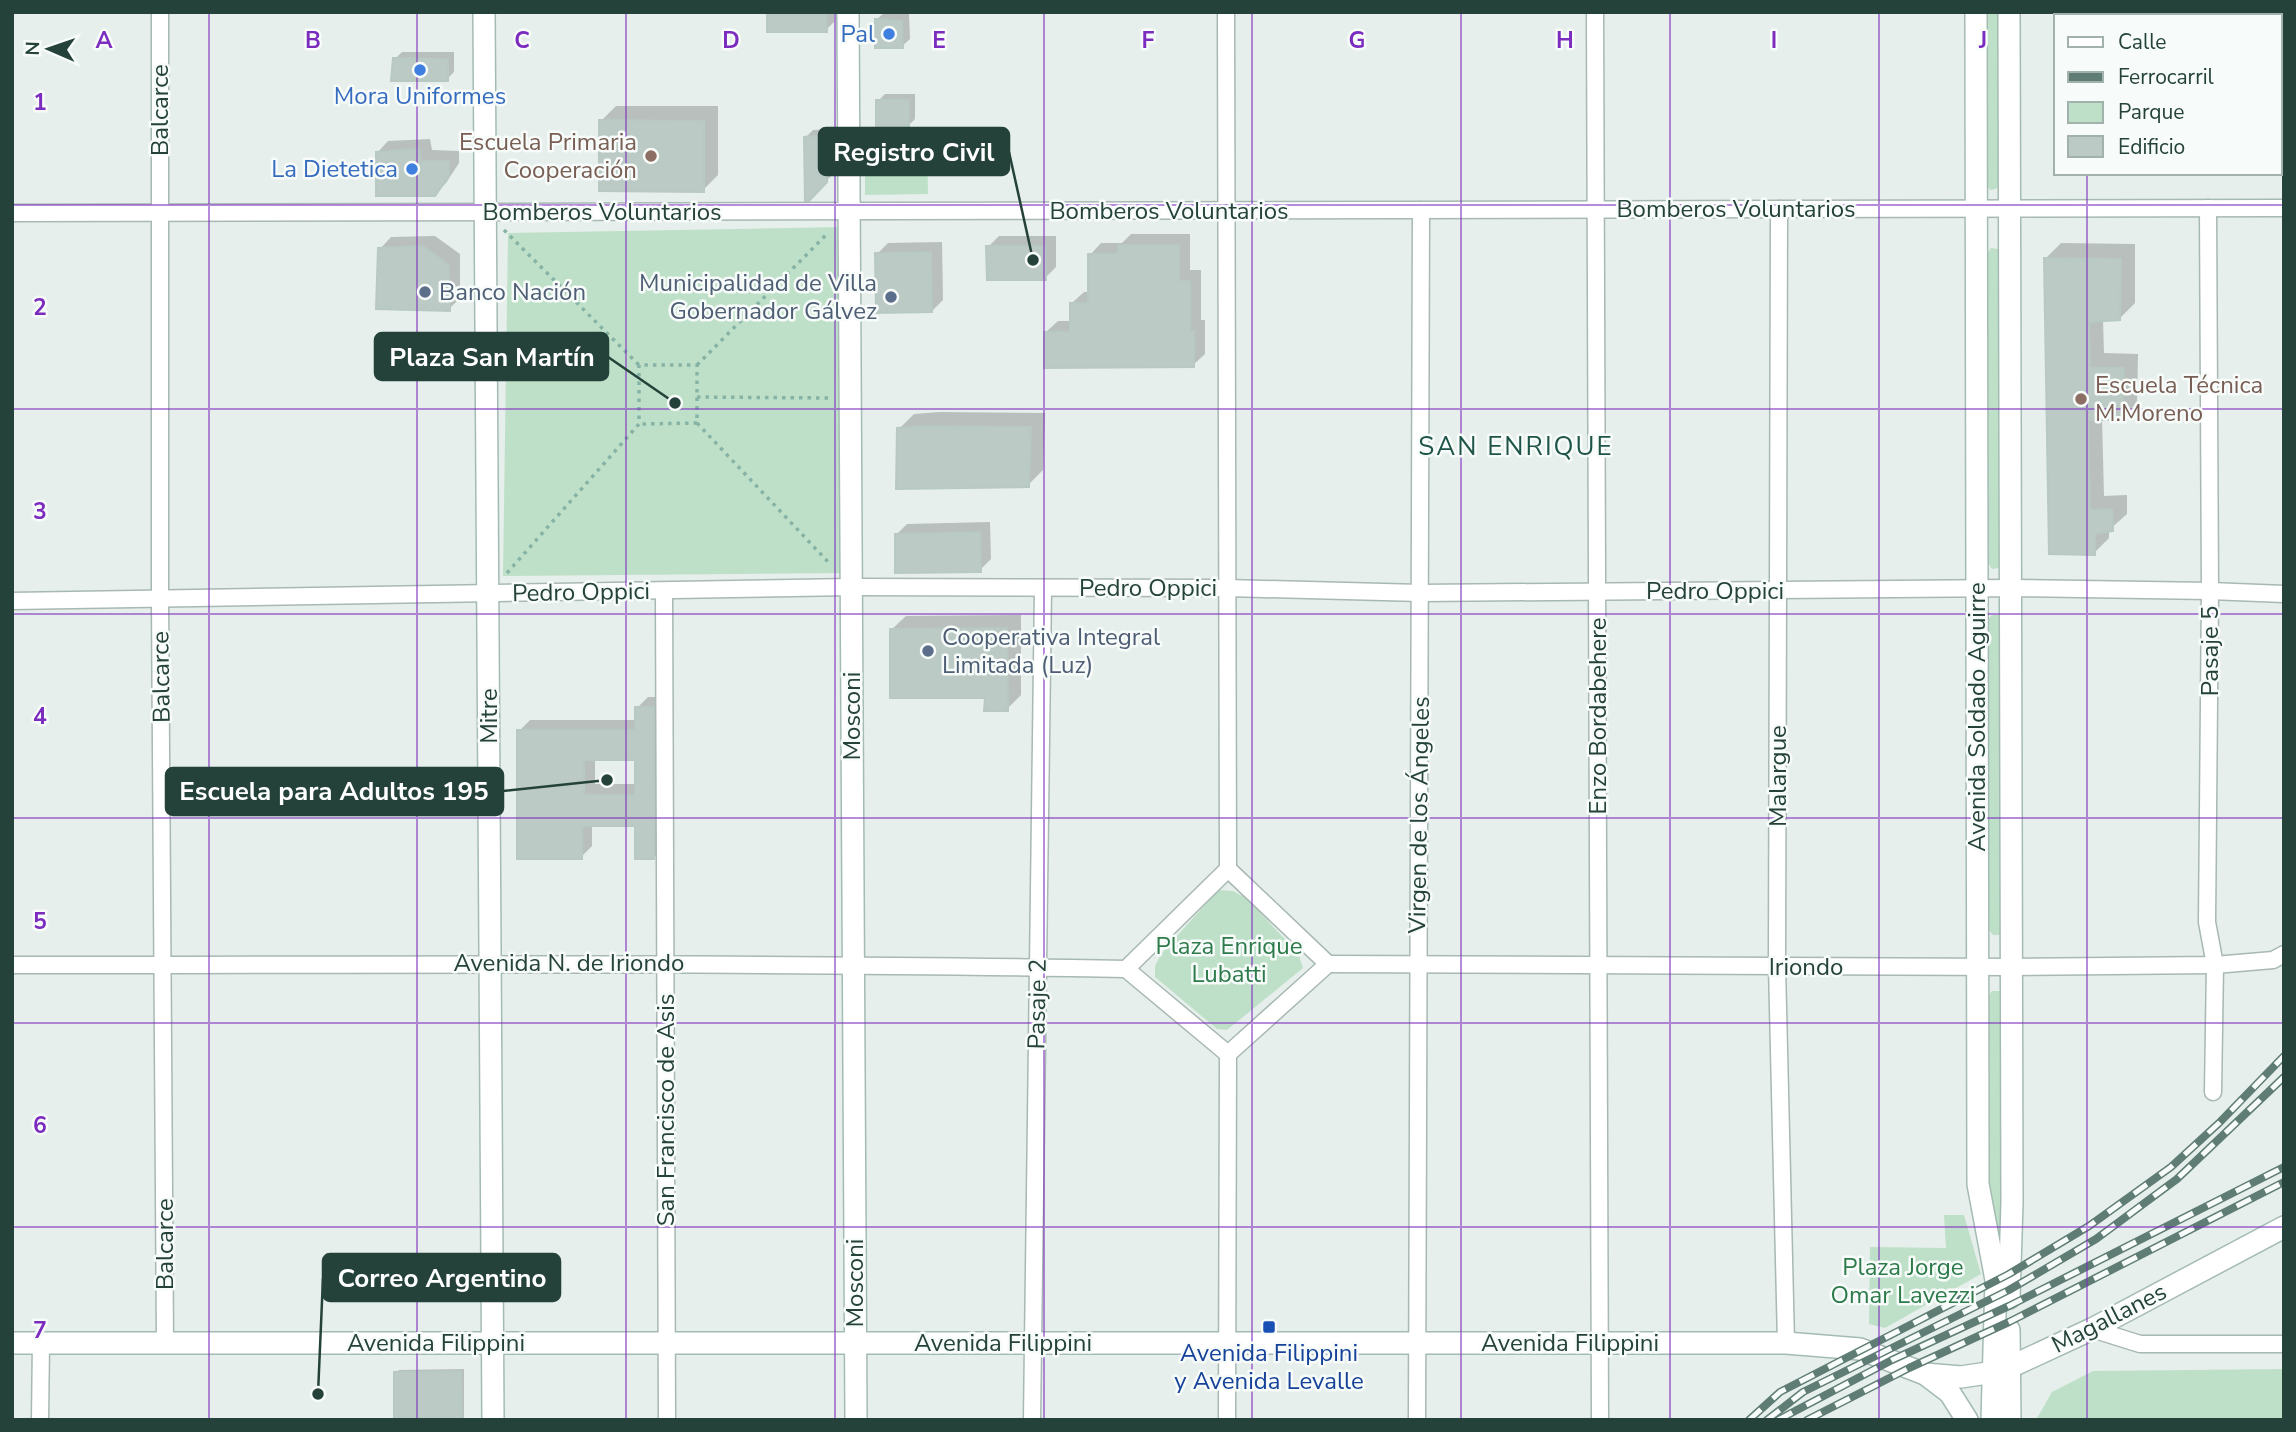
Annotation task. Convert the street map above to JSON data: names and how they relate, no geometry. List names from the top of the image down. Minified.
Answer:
{"streets":{"main road":["Mitre","Mosconi","Avenida Soldado Aguirre","Magallanes","Avenida Filippini"],"street":["Balcarce","Bomberos Voluntarios","Pedro Oppici","Pasaje 5","Enzo Bordabehere","Malargue","Virgen de los Ángeles","Avenida N. de Iriondo","Iriondo","Pasaje 2","San Francisco de Asis"]},"crossings":[["Balcarce","Bomberos Voluntarios"],["Balcarce","Pedro Oppici"],["Balcarce","Avenida N. de Iriondo"],["Balcarce","Avenida Filippini"],["Bomberos Voluntarios","Pasaje 5"],["Bomberos Voluntarios","Mitre"],["Bomberos Voluntarios","Mosconi"],["Bomberos Voluntarios","Enzo Bordabehere"],["Bomberos Voluntarios","Avenida Soldado Aguirre"],["Bomberos Voluntarios","Malargue"],["Bomberos Voluntarios","Virgen de los Ángeles"],["Pedro Oppici","Pasaje 5"],["Pedro Oppici","Mitre"],["Pedro Oppici","Mosconi"],["Pedro Oppici","Enzo Bordabehere"],["Pedro Oppici","Avenida Soldado Aguirre"],["Pedro Oppici","Malargue"],["Pedro Oppici","Virgen de los Ángeles"],["Pedro Oppici","Pasaje 2"],["Pedro Oppici","San Francisco de Asis"],["Pasaje 5","Iriondo"],["Mitre","Avenida N. de Iriondo"],["Mitre","Avenida Filippini"],["Mosconi","Avenida N. de Iriondo"],["Mosconi","Avenida Filippini"],["Enzo Bordabehere","Iriondo"],["Enzo Bordabehere","Avenida Filippini"],["Avenida Soldado Aguirre","Iriondo"],["Avenida Soldado Aguirre","Magallanes"],["Malargue","Iriondo"],["Malargue","Avenida Filippini"],["Virgen de los Ángeles","Iriondo"],["Virgen de los Ángeles","Avenida Filippini"],["Avenida N. de Iriondo","Pasaje 2"],["Avenida N. de Iriondo","San Francisco de Asis"],["Pasaje 2","Avenida Filippini"],["San Francisco de Asis","Avenida Filippini"],["Magallanes","Avenida Filippini"]],"districts":["SAN ENRIQUE"],"parks":["Plaza Enrique Lubatti","Plaza Jorge Omar Lavezzi"],"places":{"other":["Pal","Mora Uniformes","Escuela Primaria Cooperación","La Dietetica","Registro Civil","Banco Nación","Municipalidad de Villa Gobernador Gálvez","Escuela Técnica M.Moreno","Plaza San Martín","Cooperativa Integral Limitada (Luz)","Escuela para Adultos 195","Correo Argentino"],"transit":["Avenida Filippini y Avenida Levalle"]},"legend":["Calle","Ferrocarril","Parque","Edificio"],"north":"left","grid":{"columns":["A","B","C","D","E","F","G","H","I","J"],"rows":["1","2","3","4","5","6","7"]}}
